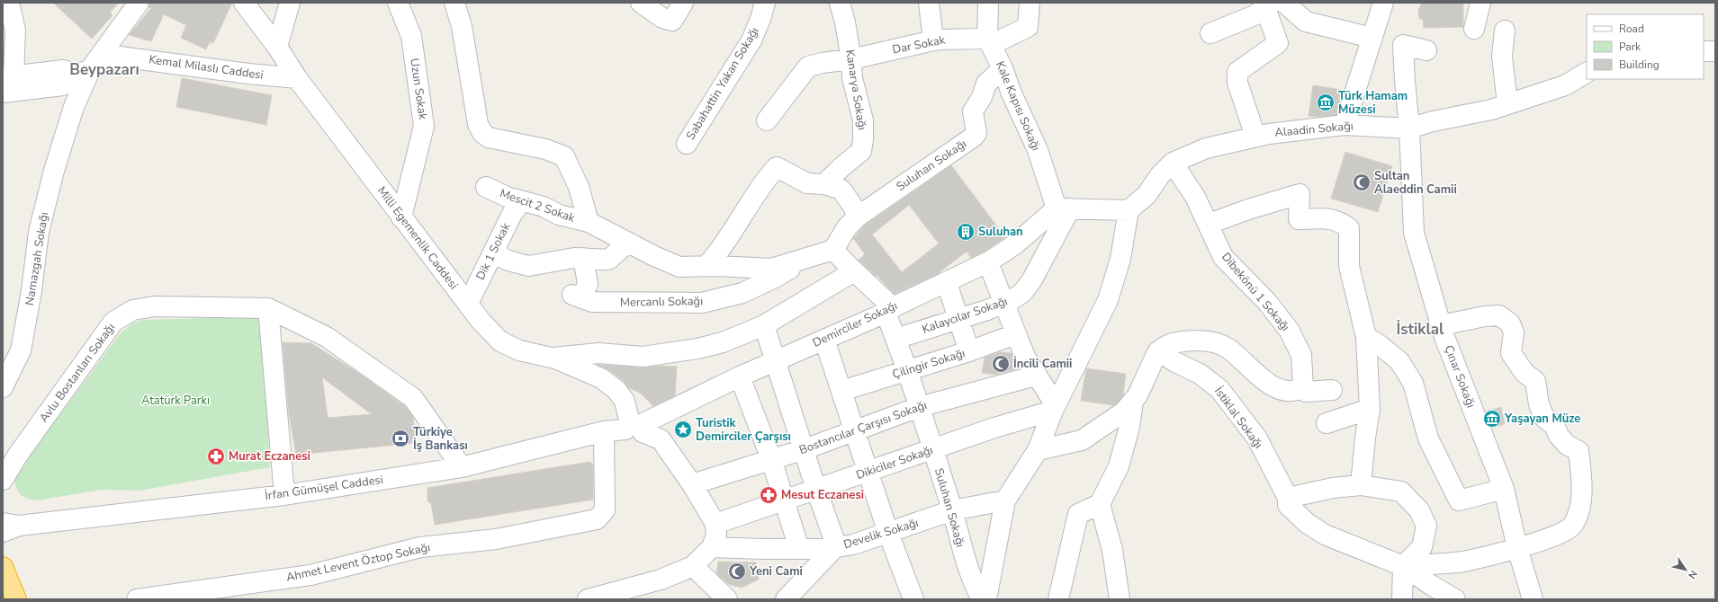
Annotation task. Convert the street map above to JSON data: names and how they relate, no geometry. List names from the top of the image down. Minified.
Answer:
{"streets":{"street":["Dar Sokak","Kemal Milaslı Caddesi","Sabahattin Yakan Sokağı","Uzun Sokak","Kanarya Sokağı","Kale Kapısı Sokağı","Alaadin Sokağı","Suluhan Sokağı","Mescit 2 Sokak","Milli Egemenlik Caddesi","Dik 1 Sokak","Namazgah Sokağı","Dibekönü 1 Sokağı","Mercanlı Sokağı","Kalaycılar Sokağı","Demirciler Sokağı","Çilingir Sokağı","Avlu Bostanları Sokağı","Çınar Sokağı","İstiklal Sokağı","Bostancılar Çarşısı Sokağı","Dikiciler Sokağı","İrfan Gümüşel Caddesi","Develik Sokağı","Ahmet Levent Öztop Sokağı"]},"crossings":[["Dar Sokak","Kanarya Sokağı"],["Dar Sokak","Kale Kapısı Sokağı"],["Kemal Milaslı Caddesi","Milli Egemenlik Caddesi"],["Kemal Milaslı Caddesi","Namazgah Sokağı"],["Uzun Sokak","Milli Egemenlik Caddesi"],["Kale Kapısı Sokağı","Suluhan Sokağı"],["Kale Kapısı Sokağı","Kalaycılar Sokağı"],["Kale Kapısı Sokağı","Demirciler Sokağı"],["Alaadin Sokağı","Dibekönü 1 Sokağı"],["Alaadin Sokağı","Çınar Sokağı"],["Suluhan Sokağı","Mescit 2 Sokak"],["Suluhan Sokağı","Kalaycılar Sokağı"],["Suluhan Sokağı","Demirciler Sokağı"],["Suluhan Sokağı","Çilingir Sokağı"],["Suluhan Sokağı","Bostancılar Çarşısı Sokağı"],["Suluhan Sokağı","Dikiciler Sokağı"],["Suluhan Sokağı","Develik Sokağı"],["Mescit 2 Sokak","Dik 1 Sokak"],["Mescit 2 Sokak","Mercanlı Sokağı"],["Milli Egemenlik Caddesi","Dik 1 Sokak"],["Milli Egemenlik Caddesi","Demirciler Sokağı"],["Milli Egemenlik Caddesi","İrfan Gümüşel Caddesi"],["Kalaycılar Sokağı","Demirciler Sokağı"],["Demirciler Sokağı","İrfan Gümüşel Caddesi"],["Avlu Bostanları Sokağı","İrfan Gümüşel Caddesi"],["İrfan Gümüşel Caddesi","Ahmet Levent Öztop Sokağı"]],"districts":["Beypazarı","İstiklal"],"parks":["Atatürk Parkı"],"places":{"museum":["Türk Hamam Müzesi","Yaşayan Müze"],"mosque":["Sultan Alaeddin Camii","İncili Camii","Yeni Cami"],"building":["Suluhan"],"place":["Turistik Demirciler Çarşısı"],"bank":["Türkiye İş Bankası"],"pharmacy":["Murat Eczanesi","Mesut Eczanesi"]},"legend":["Road","Park","Building"],"north":"bottom right"}
